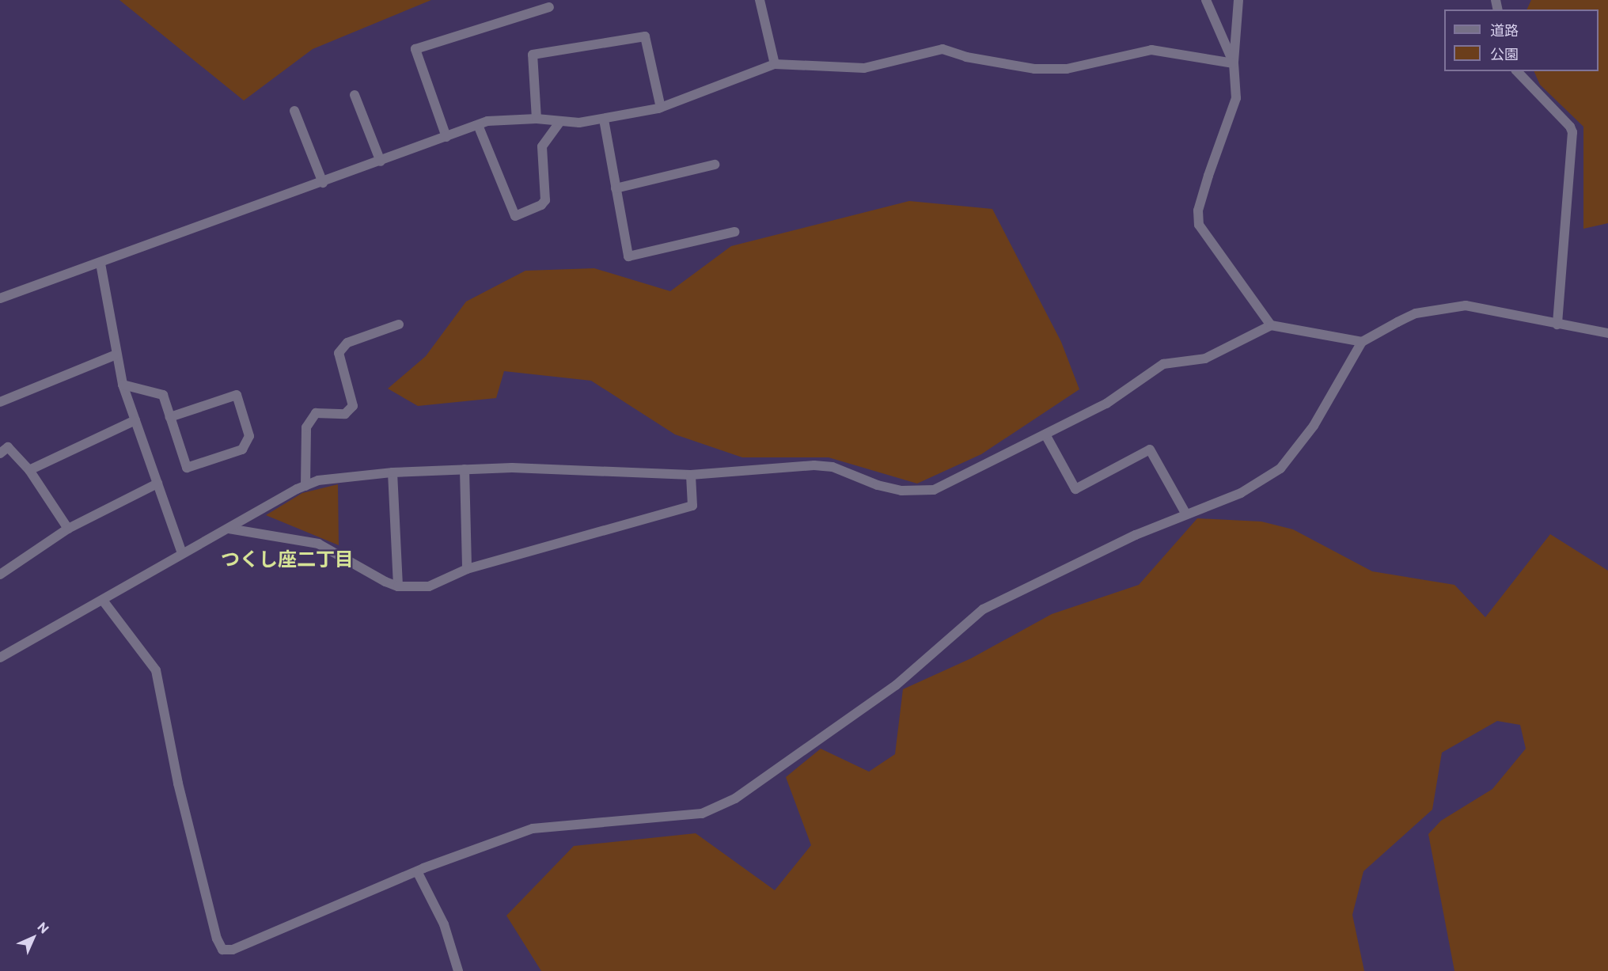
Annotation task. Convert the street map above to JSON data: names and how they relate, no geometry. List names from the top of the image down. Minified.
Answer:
{"districts":["つくし座二丁目"],"legend":["道路","公園"],"north":"top right"}
